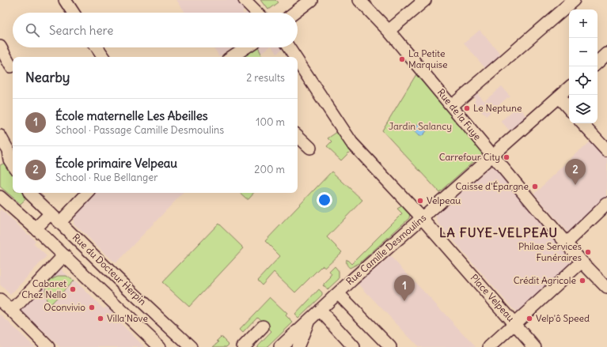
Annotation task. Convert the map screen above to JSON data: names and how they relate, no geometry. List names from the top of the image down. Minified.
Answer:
{"streets":{"street":["Rue de la Fuye","Rue Camille Desmoulins","Rue du Docteur Herpin","Place Velpeau"]},"crossings":[["Rue de la Fuye","Rue Camille Desmoulins"],["Rue de la Fuye","Place Velpeau"],["Rue Camille Desmoulins","Place Velpeau"]],"districts":["LA FUYE-VELPEAU"],"parks":["Jardin Salancy"],"places":["La Petite Marquise","Le Neptune","Carrefour City","Caisse d'Épargne","Velpeau","Philae Services Funéraires","Crédit Agricole","Cabaret Chez Nello","Oconvivio","Villa'Nove","Velp'ô Speed"],"page":{"map_buttons":["+","−"],"search":"Search here","heading":["Nearby","2 results"],"list":[{"mark":"1","name":"École maternelle Les Abeilles","note":"School · Passage Camille Desmoulins","value":"100 m"},{"mark":"2","name":"École primaire Velpeau","note":"School · Rue Bellanger","value":"200 m"}],"pins":["2","1"]}}
